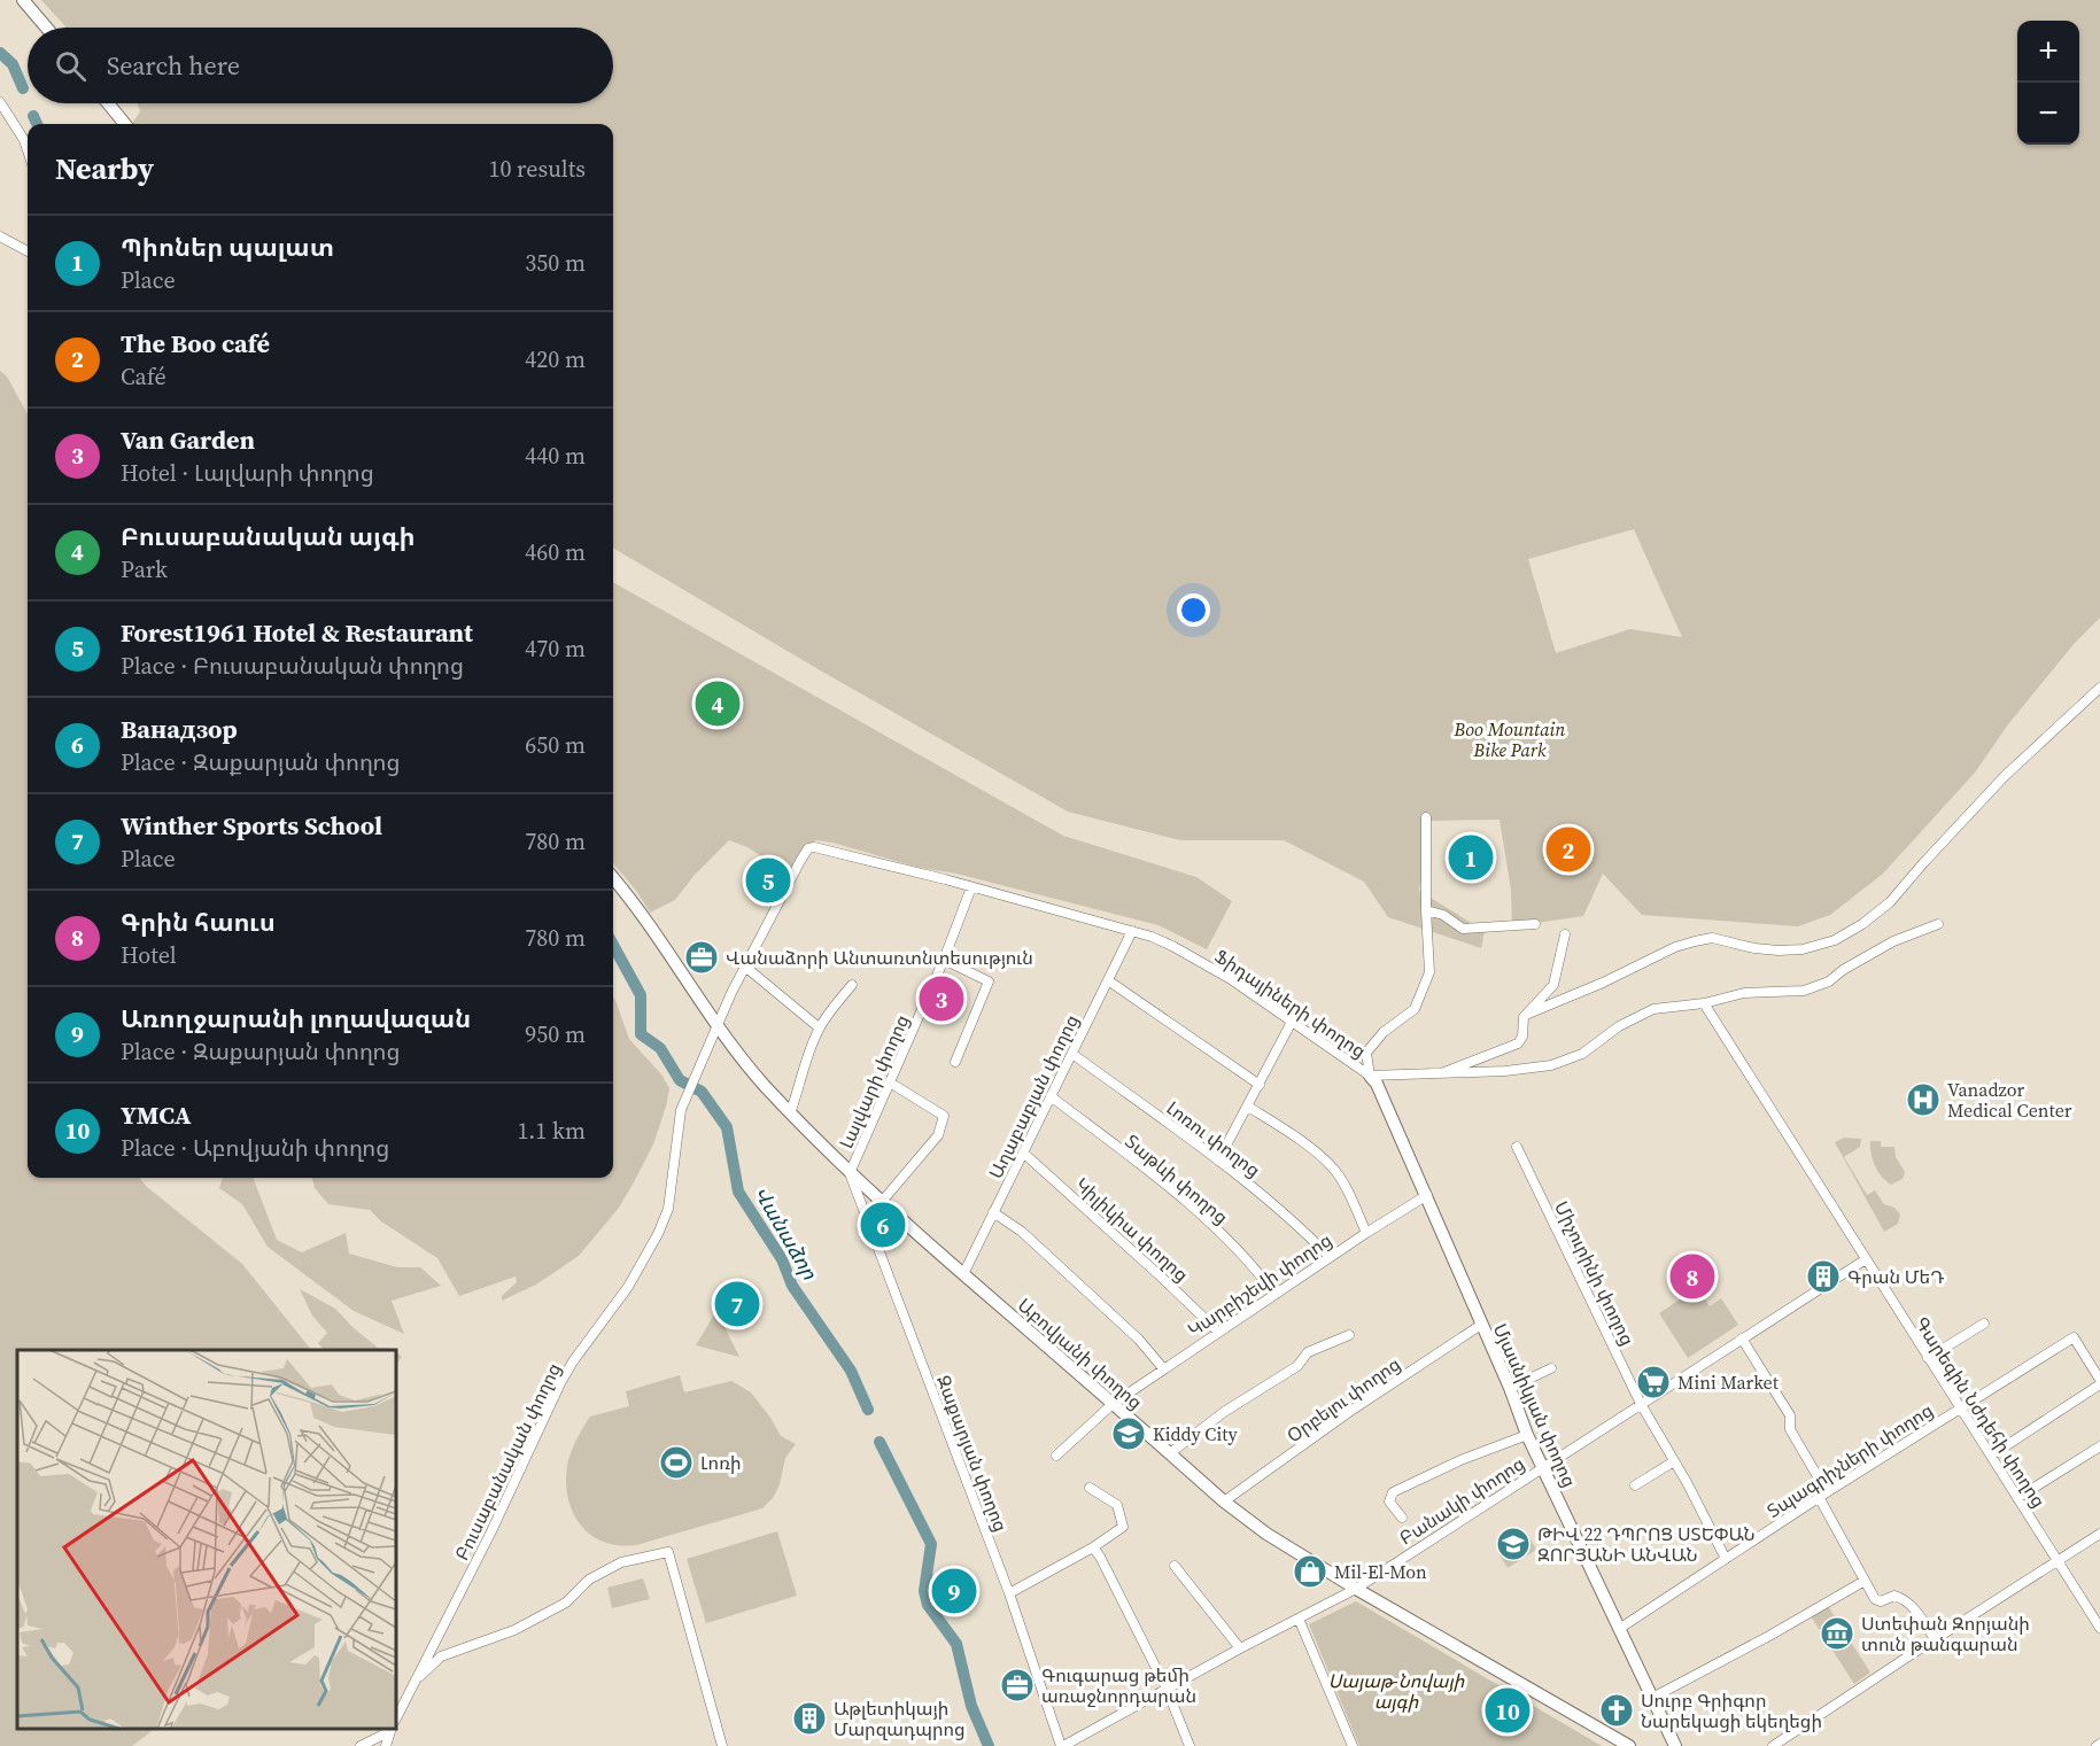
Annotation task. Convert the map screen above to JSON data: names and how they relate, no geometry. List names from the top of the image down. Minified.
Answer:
{"streets":{"street":["Ֆիդայիների փողոց","Լալվարի փողոց","Աղաբաբյան փողոց","Լոռու փողոց","Տաթևի փողոց","Կիլիկիա փողոց","Միչուրինի փողոց","Կարբիշեվի փողոց","Աբովյանի փողոց","Օրբելու փողոց","Մյասնիկյան փողոց","Գարեգին Նժդեհի փողոց","Զաքարյան փողոց","Տպագրիչների փողոց","Բուսաբանական փողոց","Բանակի փողոց"]},"crossings":[["Ֆիդայիների փողոց","Լալվարի փողոց"],["Ֆիդայիների փողոց","Աղաբաբյան փողոց"],["Ֆիդայիների փողոց","Մյասնիկյան փողոց"],["Ֆիդայիների փողոց","Գարեգին Նժդեհի փողոց"],["Ֆիդայիների փողոց","Բուսաբանական փողոց"],["Լալվարի փողոց","Աբովյանի փողոց"],["Լալվարի փողոց","Զաքարյան փողոց"],["Աղաբաբյան փողոց","Լոռու փողոց"],["Աղաբաբյան փողոց","Տաթևի փողոց"],["Աղաբաբյան փողոց","Կիլիկիա փողոց"],["Աղաբաբյան փողոց","Աբովյանի փողոց"],["Լոռու փողոց","Կարբիշեվի փողոց"],["Տաթևի փողոց","Կարբիշեվի փողոց"],["Կիլիկիա փողոց","Կարբիշեվի փողոց"],["Միչուրինի փողոց","Տպագրիչների փողոց"],["Միչուրինի փողոց","Բանակի փողոց"],["Կարբիշեվի փողոց","Աբովյանի փողոց"],["Կարբիշեվի փողոց","Մյասնիկյան փողոց"],["Աբովյանի փողոց","Օրբելու փողոց"],["Աբովյանի փողոց","Զաքարյան փողոց"],["Աբովյանի փողոց","Բուսաբանական փողոց"],["Աբովյանի փողոց","Բանակի փողոց"],["Օրբելու փողոց","Մյասնիկյան փողոց"],["Մյասնիկյան փողոց","Տպագրիչների փողոց"],["Մյասնիկյան փողոց","Բանակի փողոց"],["Գարեգին Նժդեհի փողոց","Տպագրիչների փողոց"],["Գարեգին Նժդեհի փողոց","Բանակի փողոց"],["Զաքարյան փողոց","Բանակի փողոց"]],"water":["Վանաձոր"],"parks":["Boo Mountain Bike Park","Սայաթ-Նովայի այգի"],"places":{"office":["Վանաձորի Անտառտնտեսություն","Գուգարաց թեմի առաջնորդարան"],"hospital":["Vanadzor Medical Center"],"building":["Գրան ՄեԴ","Աթլետիկայի Մարզադպրոց"],"supermarket":["Mini Market"],"school or university":["Kiddy City","ԹԻՎ 22 ԴՊՐՈՑ ՍՏԵՓԱՆ ԶՈՐՅԱՆԻ ԱՆՎԱՆ"],"sports":["Լոռի"],"shop":["Mil-El-Mon"],"museum":["Ստեփան Զորյանի տուն թանգարան"],"church":["Սուրբ Գրիգոր Նարեկացի եկեղեցի"]},"page":{"map_buttons":["+","−"],"search":"Search here","heading":["Nearby","10 results"],"list":[{"mark":"1","name":"Պիոներ պալատ","note":"Place","value":"350 m"},{"mark":"2","name":"The Boo café","note":"Café","value":"420 m"},{"mark":"3","name":"Van Garden","note":"Hotel · Լալվարի փողոց","value":"440 m"},{"mark":"4","name":"Բուսաբանական այգի","note":"Park","value":"460 m"},{"mark":"5","name":"Forest1961 Hotel & Restaurant","note":"Place · Բուսաբանական փողոց","value":"470 m"},{"mark":"6","name":"Ванадзор","note":"Place · Զաքարյան փողոց","value":"650 m"},{"mark":"7","name":"Winther Sports School","note":"Place","value":"780 m"},{"mark":"8","name":"Գրին հաուս","note":"Hotel","value":"780 m"},{"mark":"9","name":"Առողջարանի լողավազան","note":"Place · Զաքարյան փողոց","value":"950 m"},{"mark":"10","name":"YMCA","note":"Place · Աբովյանի փողոց","value":"1.1 km"}],"pins":["4","2","1","5","3","6","8","7","9","10"]}}
